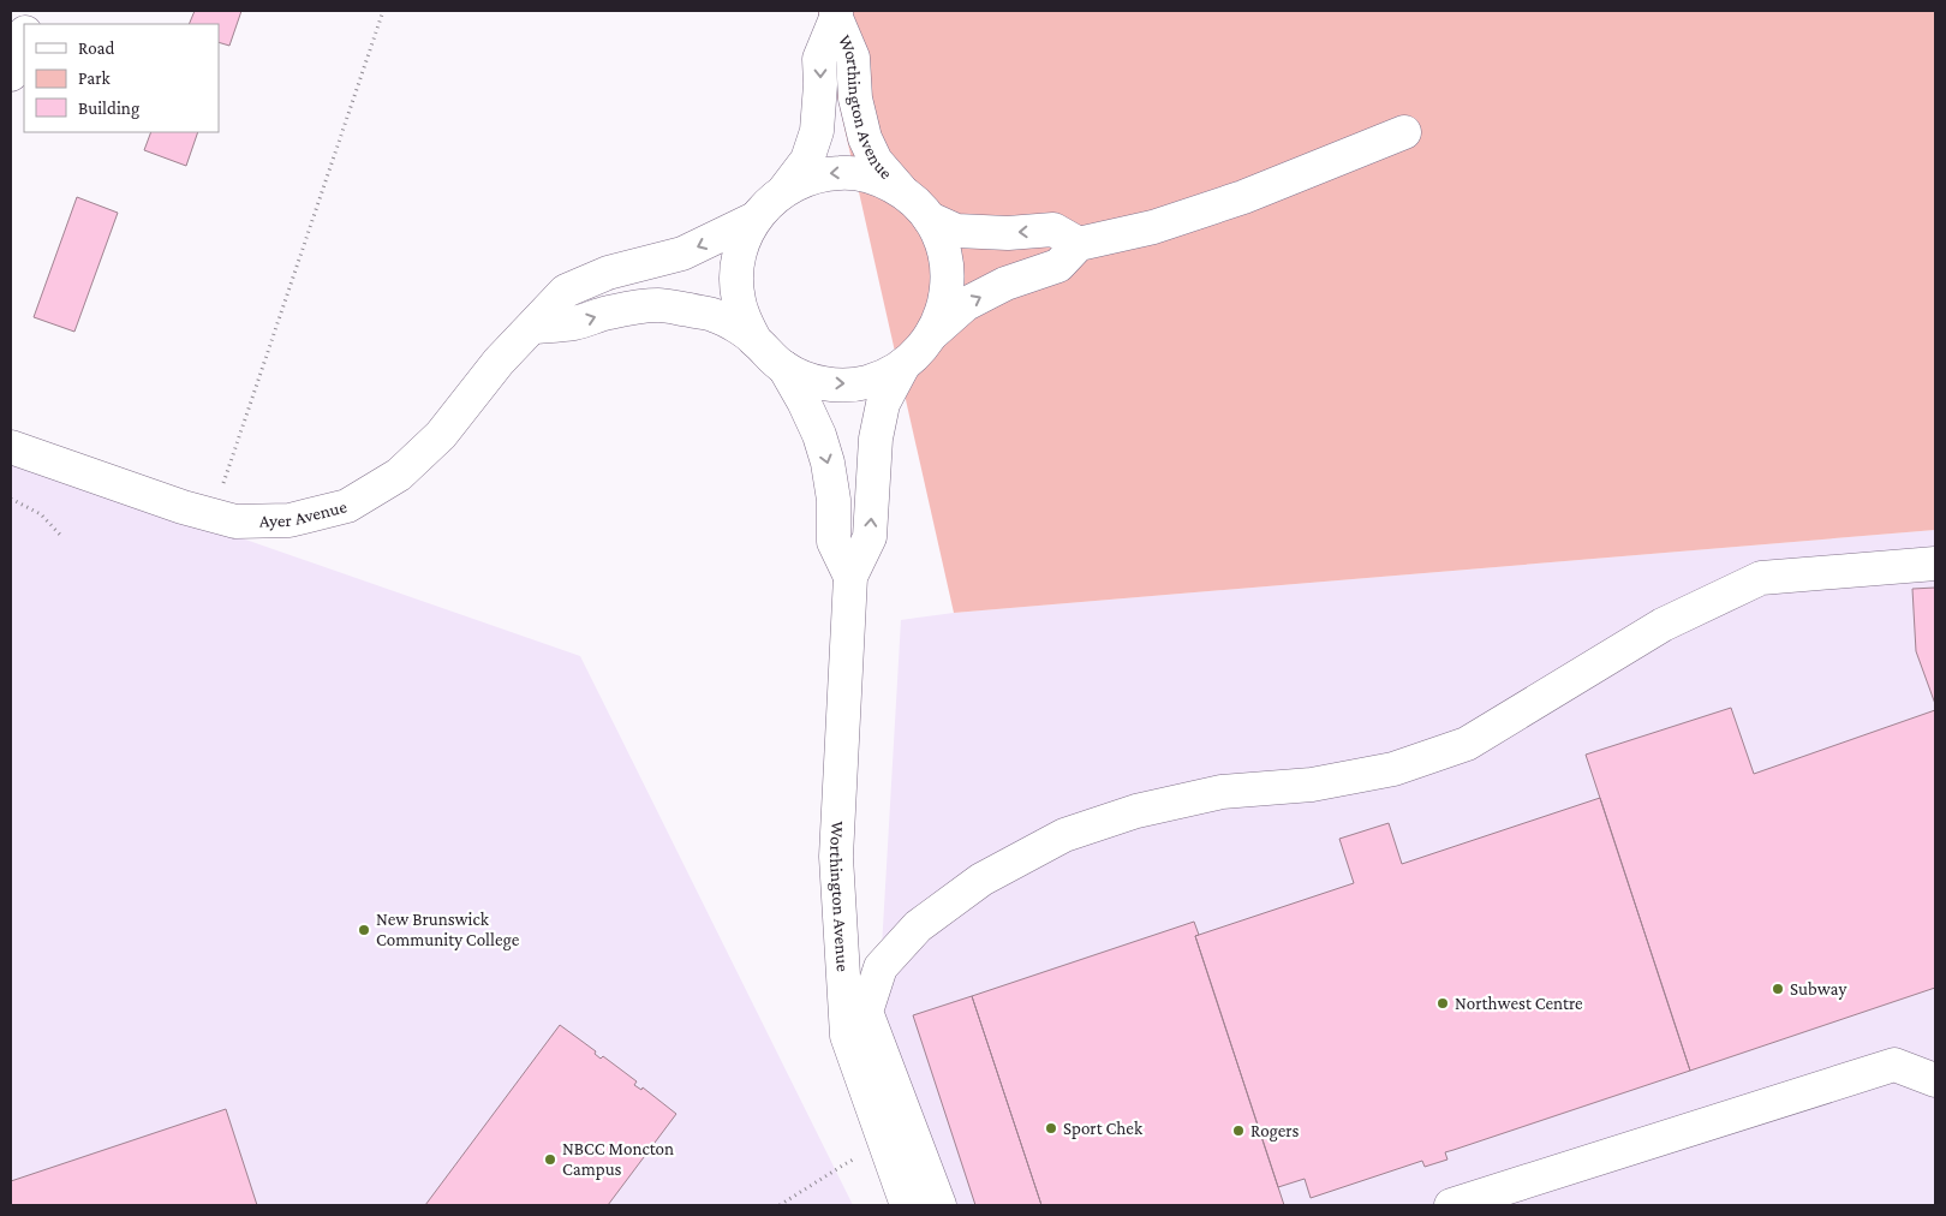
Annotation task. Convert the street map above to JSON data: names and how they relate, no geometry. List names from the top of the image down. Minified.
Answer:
{"streets":{"street":["Worthington Avenue","Ayer Avenue"]},"crossings":[["Worthington Avenue","Ayer Avenue"]],"places":["New Brunswick Community College","Subway","Northwest Centre","Sport Chek","Rogers","NBCC Moncton Campus"],"legend":["Road","Park","Building"]}
